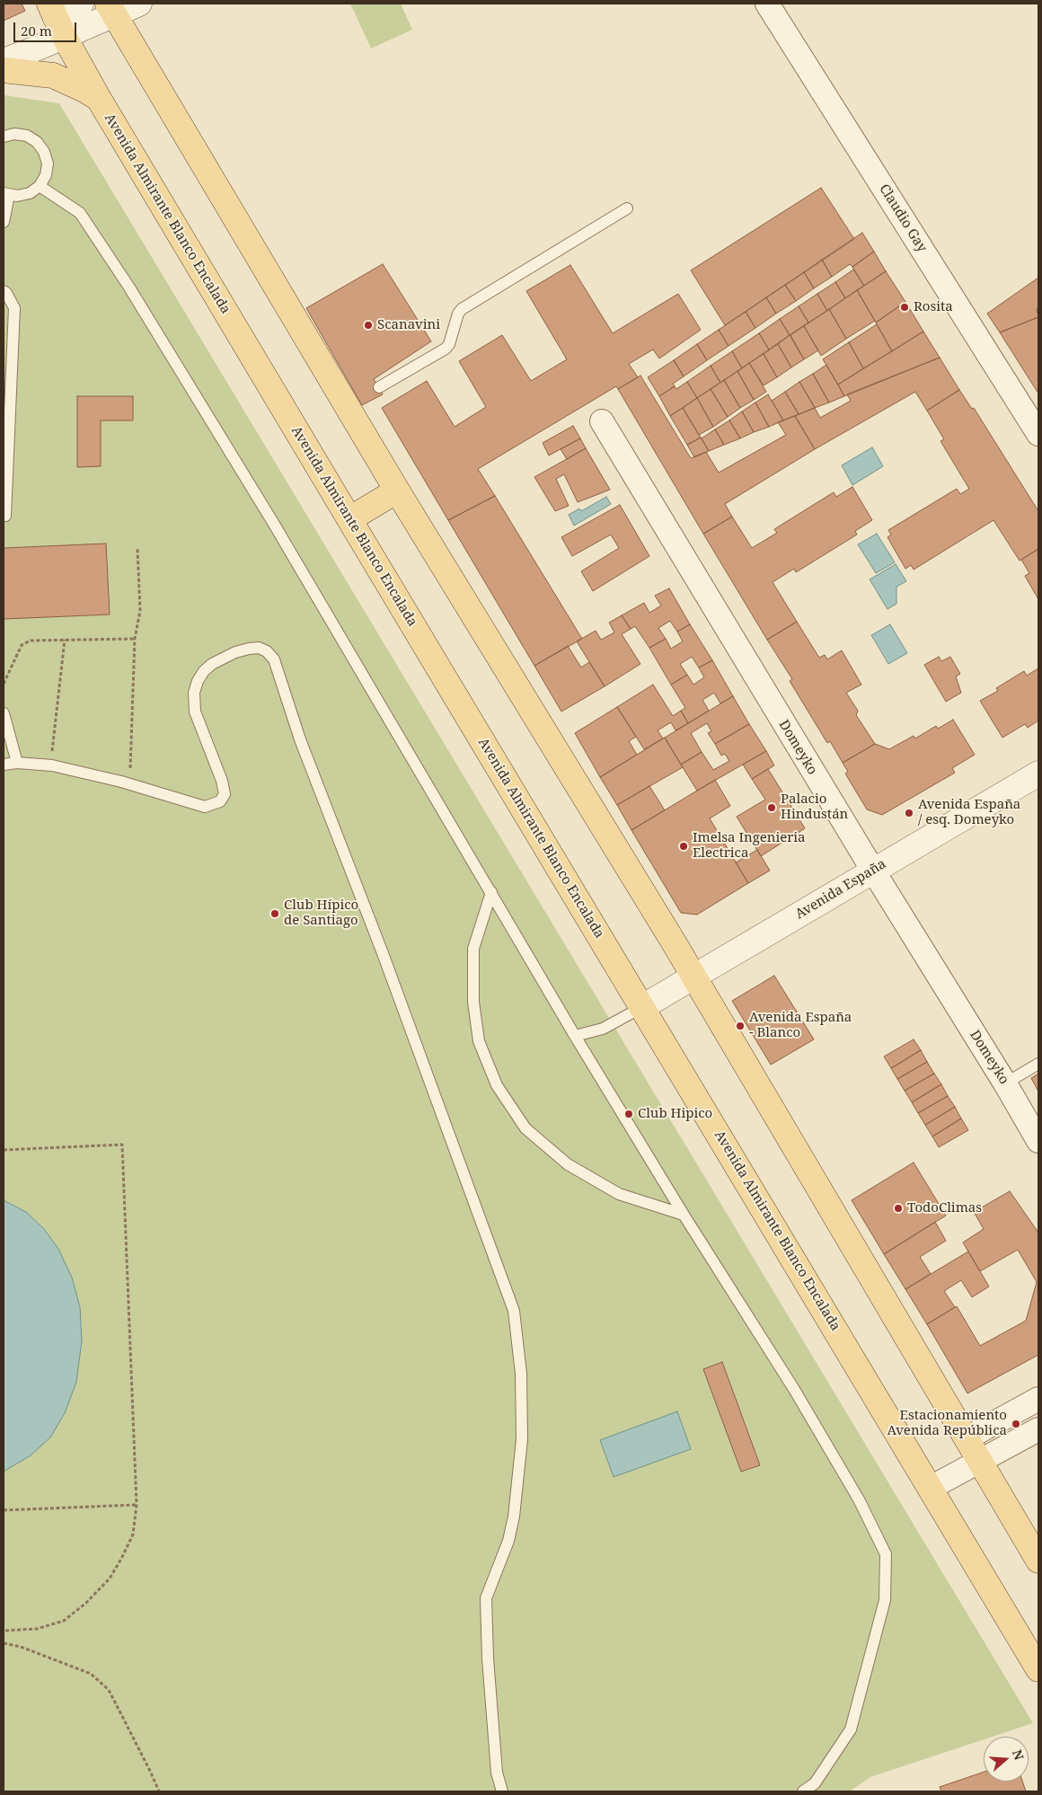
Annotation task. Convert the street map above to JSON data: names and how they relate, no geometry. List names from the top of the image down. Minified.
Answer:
{"streets":{"main road":["Avenida Almirante Blanco Encalada"],"street":["Claudio Gay","Domeyko","Avenida España"]},"crossings":[["Avenida Almirante Blanco Encalada","Avenida España"],["Domeyko","Avenida España"]],"places":["Rosita","Scanavini","Palacio Hindustán","Avenida España / esq. Domeyko","Imelsa Ingenieria Electrica","Club Hípico de Santiago","Avenida España - Blanco","Club Hipico","TodoClimas","Estacionamiento Avenida República"],"scale_bar":"20 m","north":"right"}
